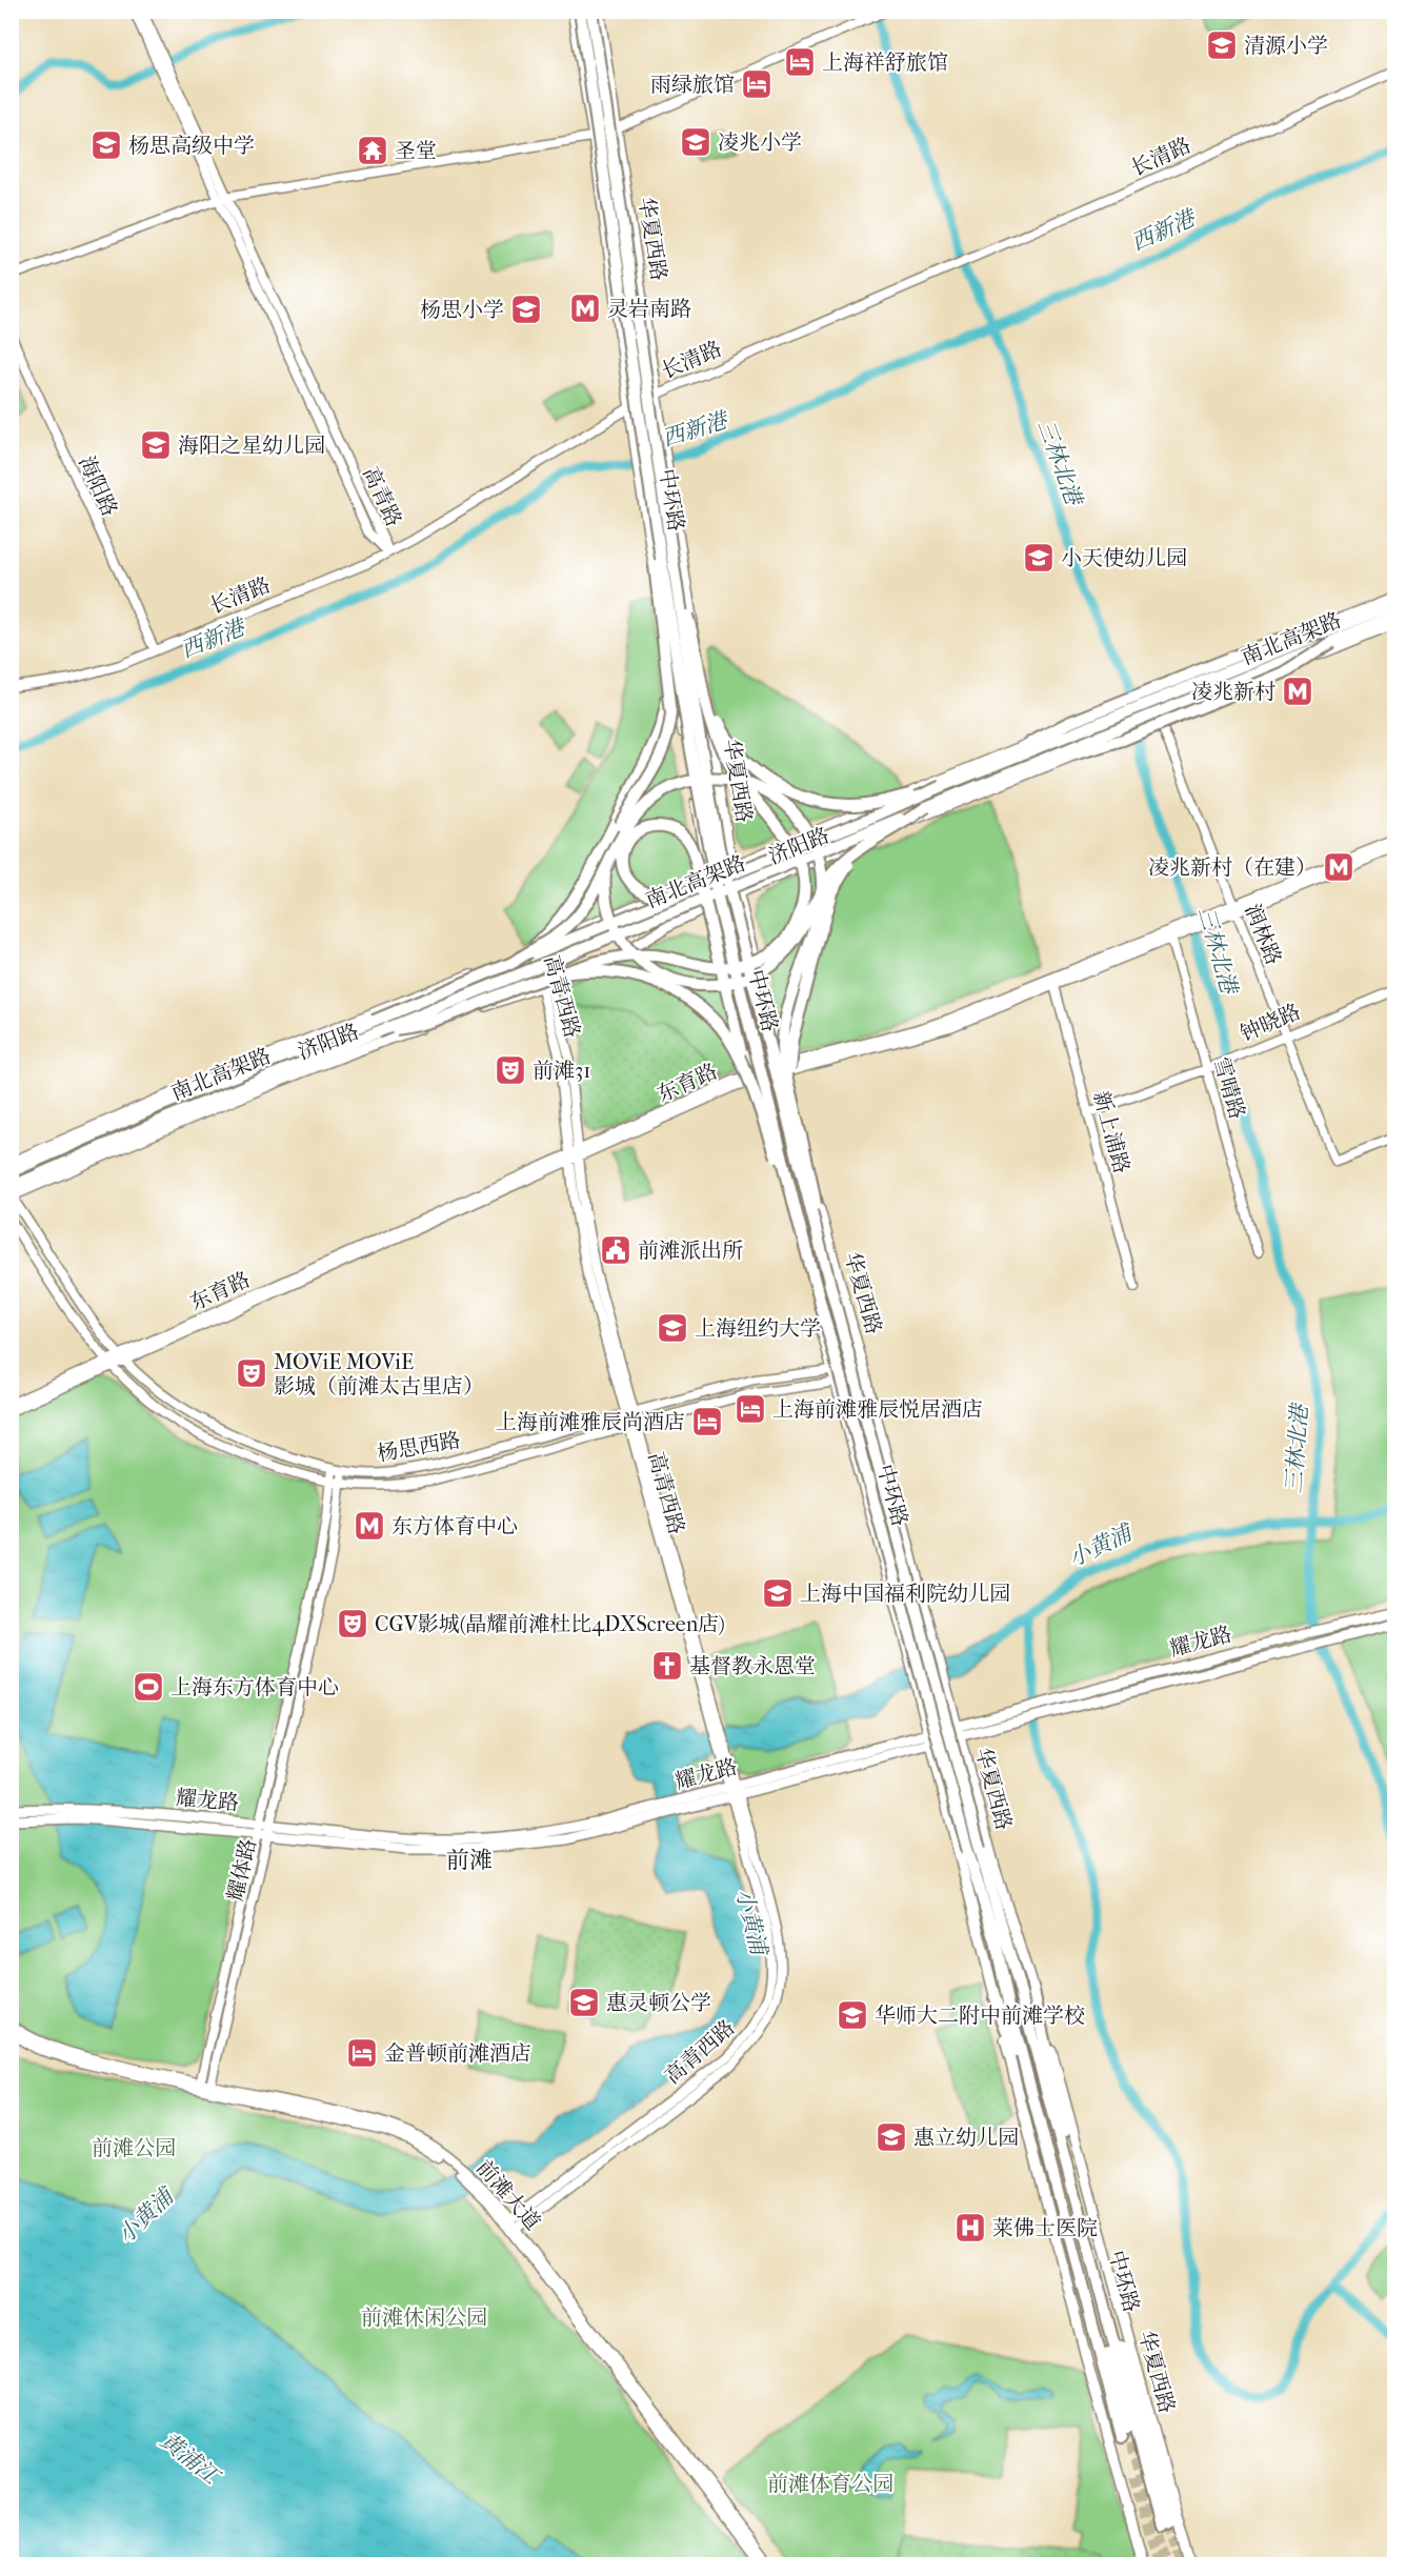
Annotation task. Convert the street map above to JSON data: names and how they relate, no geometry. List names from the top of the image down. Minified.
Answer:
{"streets":{"highway":["中环路","南北高架路"],"main road":["华夏西路","济阳路","耀龙路"],"street":["长清路","海阳路","高青路","润林路","高青西路","钟晓路","东育路","雪晴路","新上浦路","杨思西路","耀体路","前滩大道"]},"crossings":[["长清路","华夏西路"],["长清路","海阳路"],["长清路","高青路"],["华夏西路","济阳路"],["华夏西路","东育路"],["华夏西路","杨思西路"],["华夏西路","耀龙路"],["济阳路","高青西路"],["济阳路","杨思西路"],["润林路","钟晓路"],["润林路","东育路"],["高青西路","东育路"],["高青西路","杨思西路"],["高青西路","耀龙路"],["高青西路","前滩大道"],["钟晓路","雪晴路"],["钟晓路","新上浦路"],["东育路","雪晴路"],["东育路","新上浦路"],["东育路","杨思西路"],["杨思西路","耀体路"],["耀龙路","耀体路"],["耀体路","前滩大道"]],"districts":["前滩"],"water":["西新港","三林北港","小黄浦","黄浦江"],"parks":["前滩公园","前滩休闲公园","前滩体育公园"],"places":{"school or university":["清源小学","凌兆小学","杨思高级中学","杨思小学","海阳之星幼儿园","小天使幼儿园","上海纽约大学","上海中国福利院幼儿园","惠灵顿公学","华师大二附中前滩学校","惠立幼儿园"],"hotel":["上海祥舒旅馆","雨绿旅馆","上海前滩雅辰悦居酒店","上海前滩雅辰尚酒店","金普顿前滩酒店"],"temple":["圣堂"],"metro station":["灵岩南路","凌兆新村","凌兆新村（在建）","东方体育中心"],"theatre":["前滩31","MOViE MOViE 影城（前滩太古里店）","CGV影城(晶耀前滩杜比4DXScreen店)"],"public building":["前滩派出所"],"church":["基督教永恩堂"],"sports":["上海东方体育中心"],"hospital":["莱佛士医院"]}}
